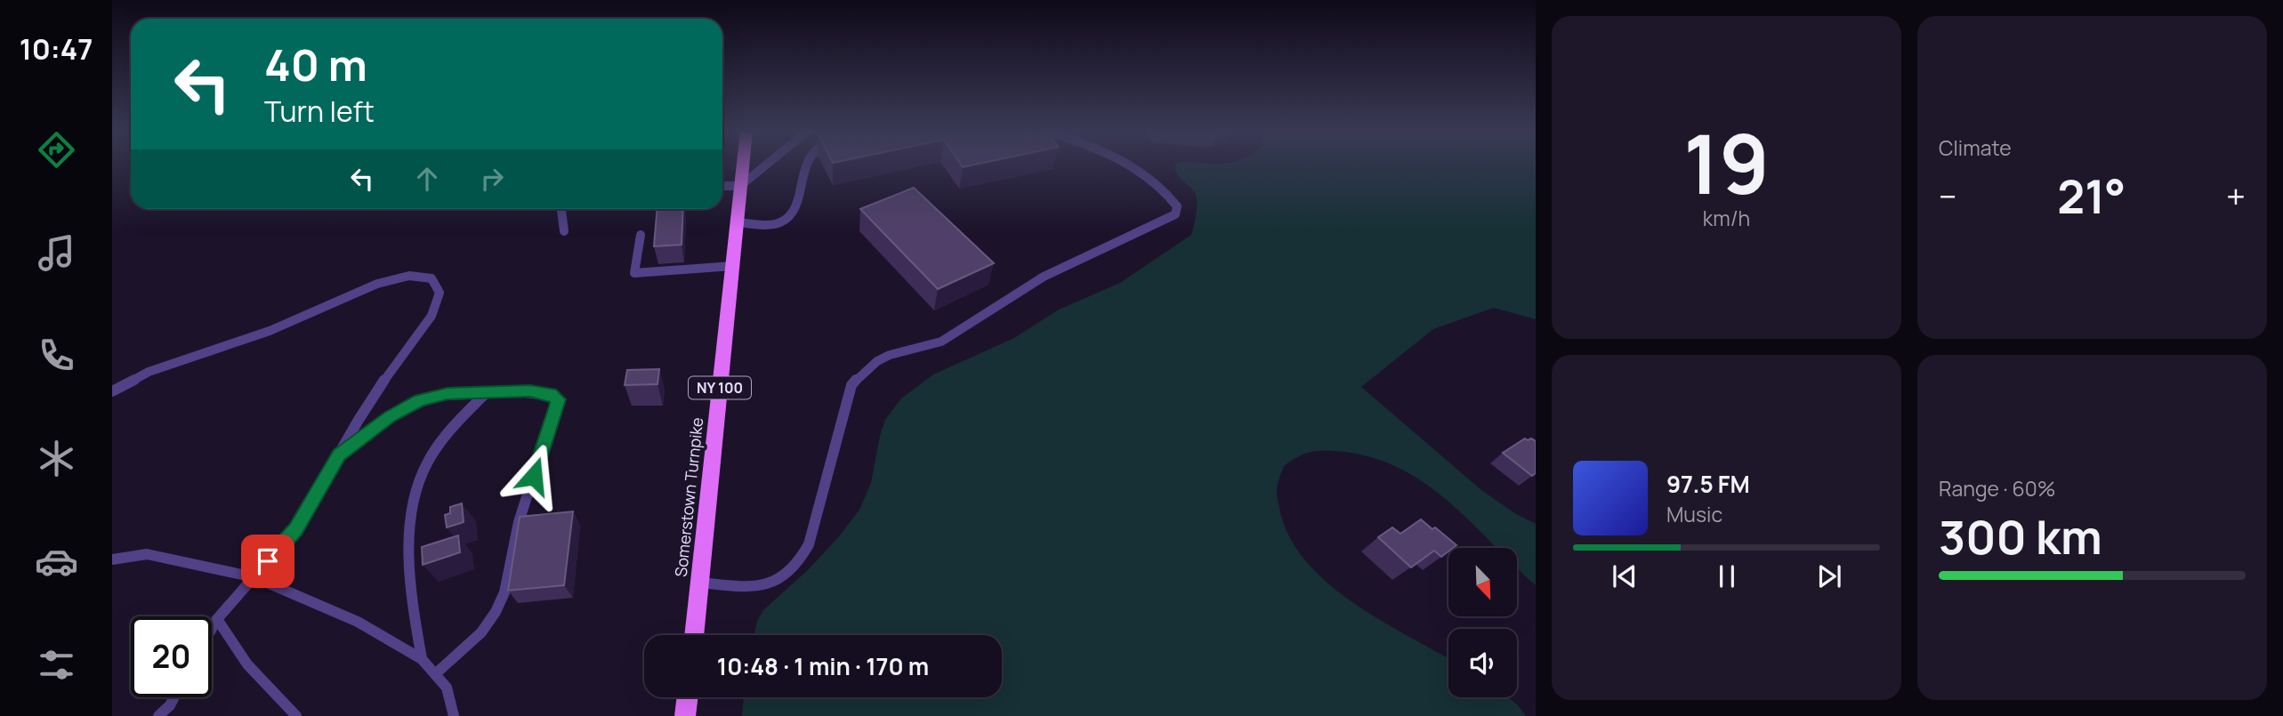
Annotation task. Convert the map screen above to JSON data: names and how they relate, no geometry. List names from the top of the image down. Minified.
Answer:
{"streets":{"main road":["NY 100","Somerstown Turnpike"]},"north":"bottom right","page":{"tabs":"10:47","tile":[["19","km/h"],"Climate",["Range · 60%","300 km"]],"turn":["40 m","Turn left"],"heat":["−","21°","+"],"song":["97.5 FM","Music"],"limit":"20","trip":"10:48 · 1 min · 170 m"}}
